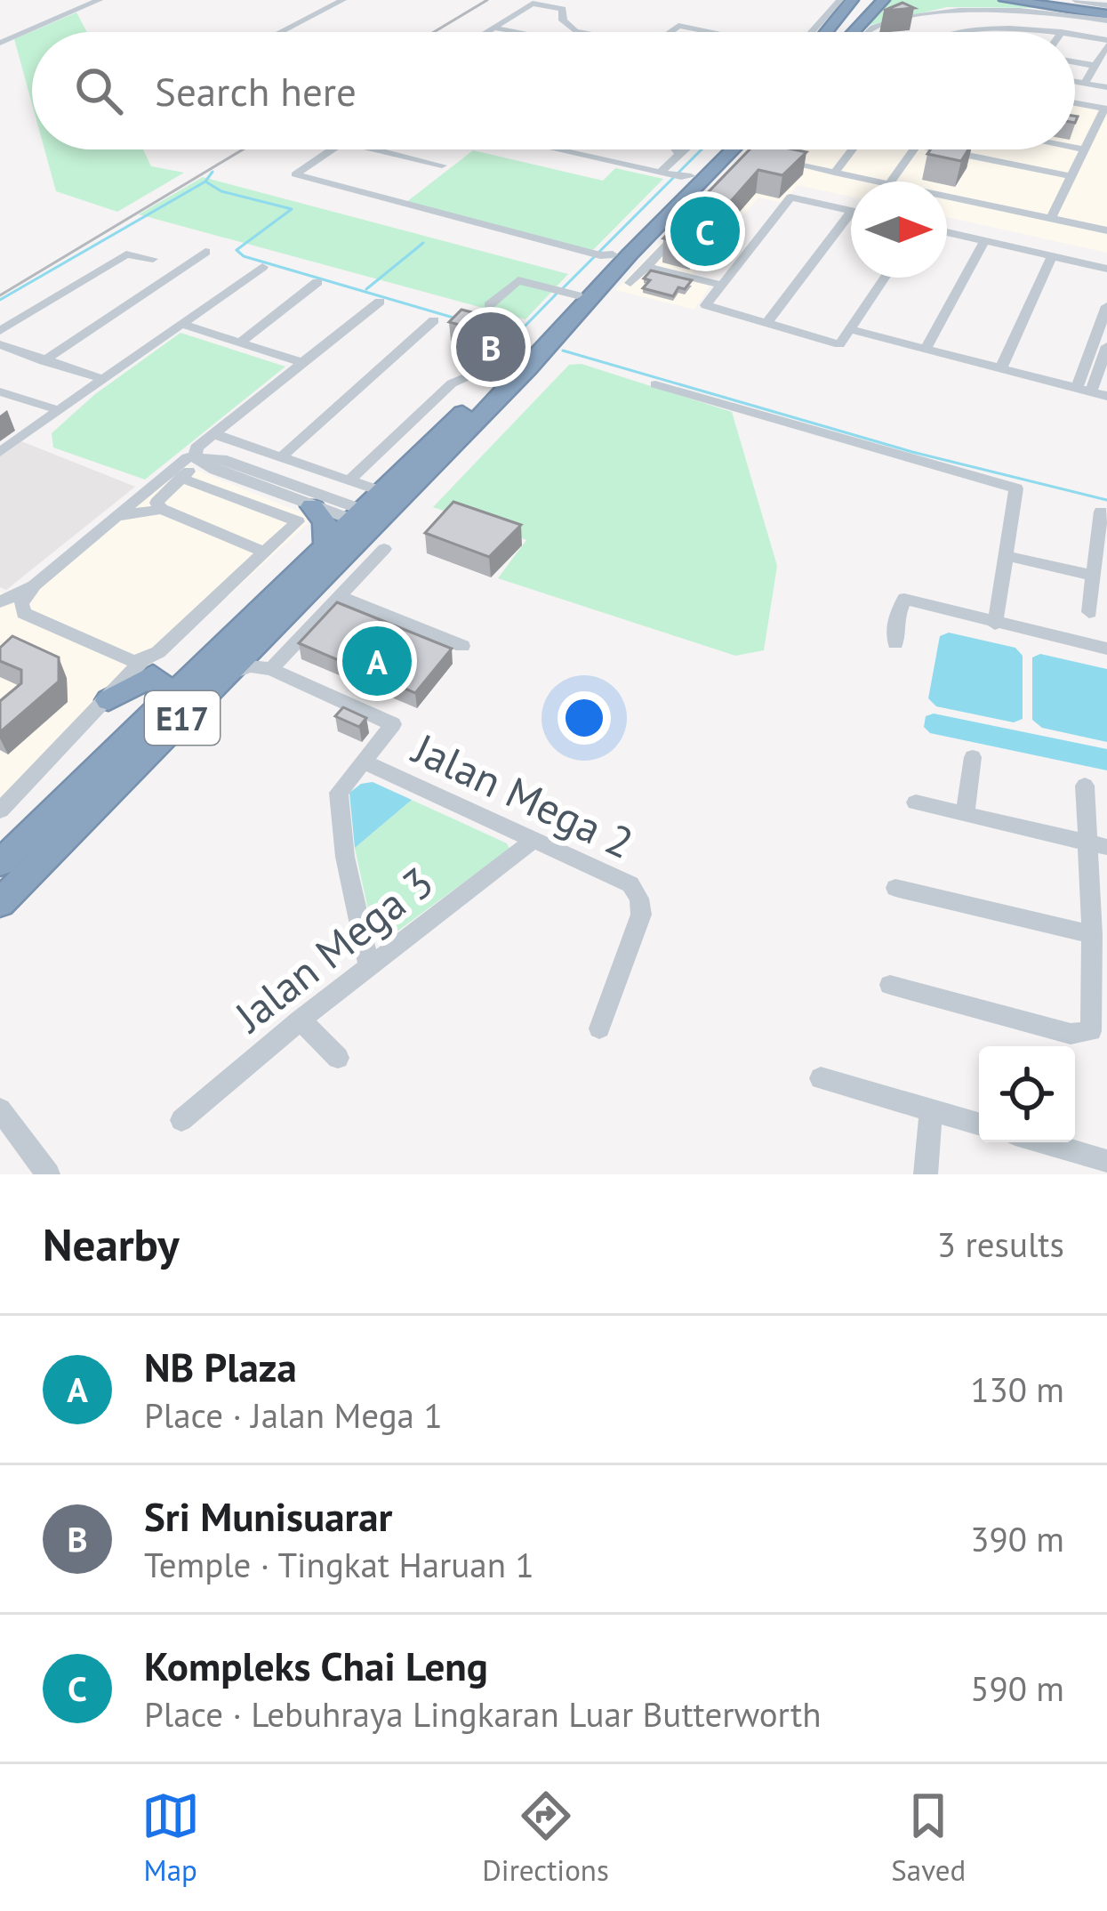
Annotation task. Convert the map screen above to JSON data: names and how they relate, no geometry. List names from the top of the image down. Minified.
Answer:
{"streets":{"highway":["E17"],"street":["Jalan Mega 2","Jalan Mega 3"]},"crossings":[["Jalan Mega 2","Jalan Mega 3"]],"north":"right","page":{"search":"Search here","pins":["C","B","A"],"heading":["Nearby","3 results"],"list":[{"mark":"A","name":"NB Plaza","note":"Place · Jalan Mega 1","value":"130 m"},{"mark":"B","name":"Sri Munisuarar","note":"Temple · Tingkat Haruan 1","value":"390 m"},{"mark":"C","name":"Kompleks Chai Leng","note":"Place · Lebuhraya Lingkaran Luar Butterworth","value":"590 m"}],"nav":["Map","Directions","Saved"]}}
